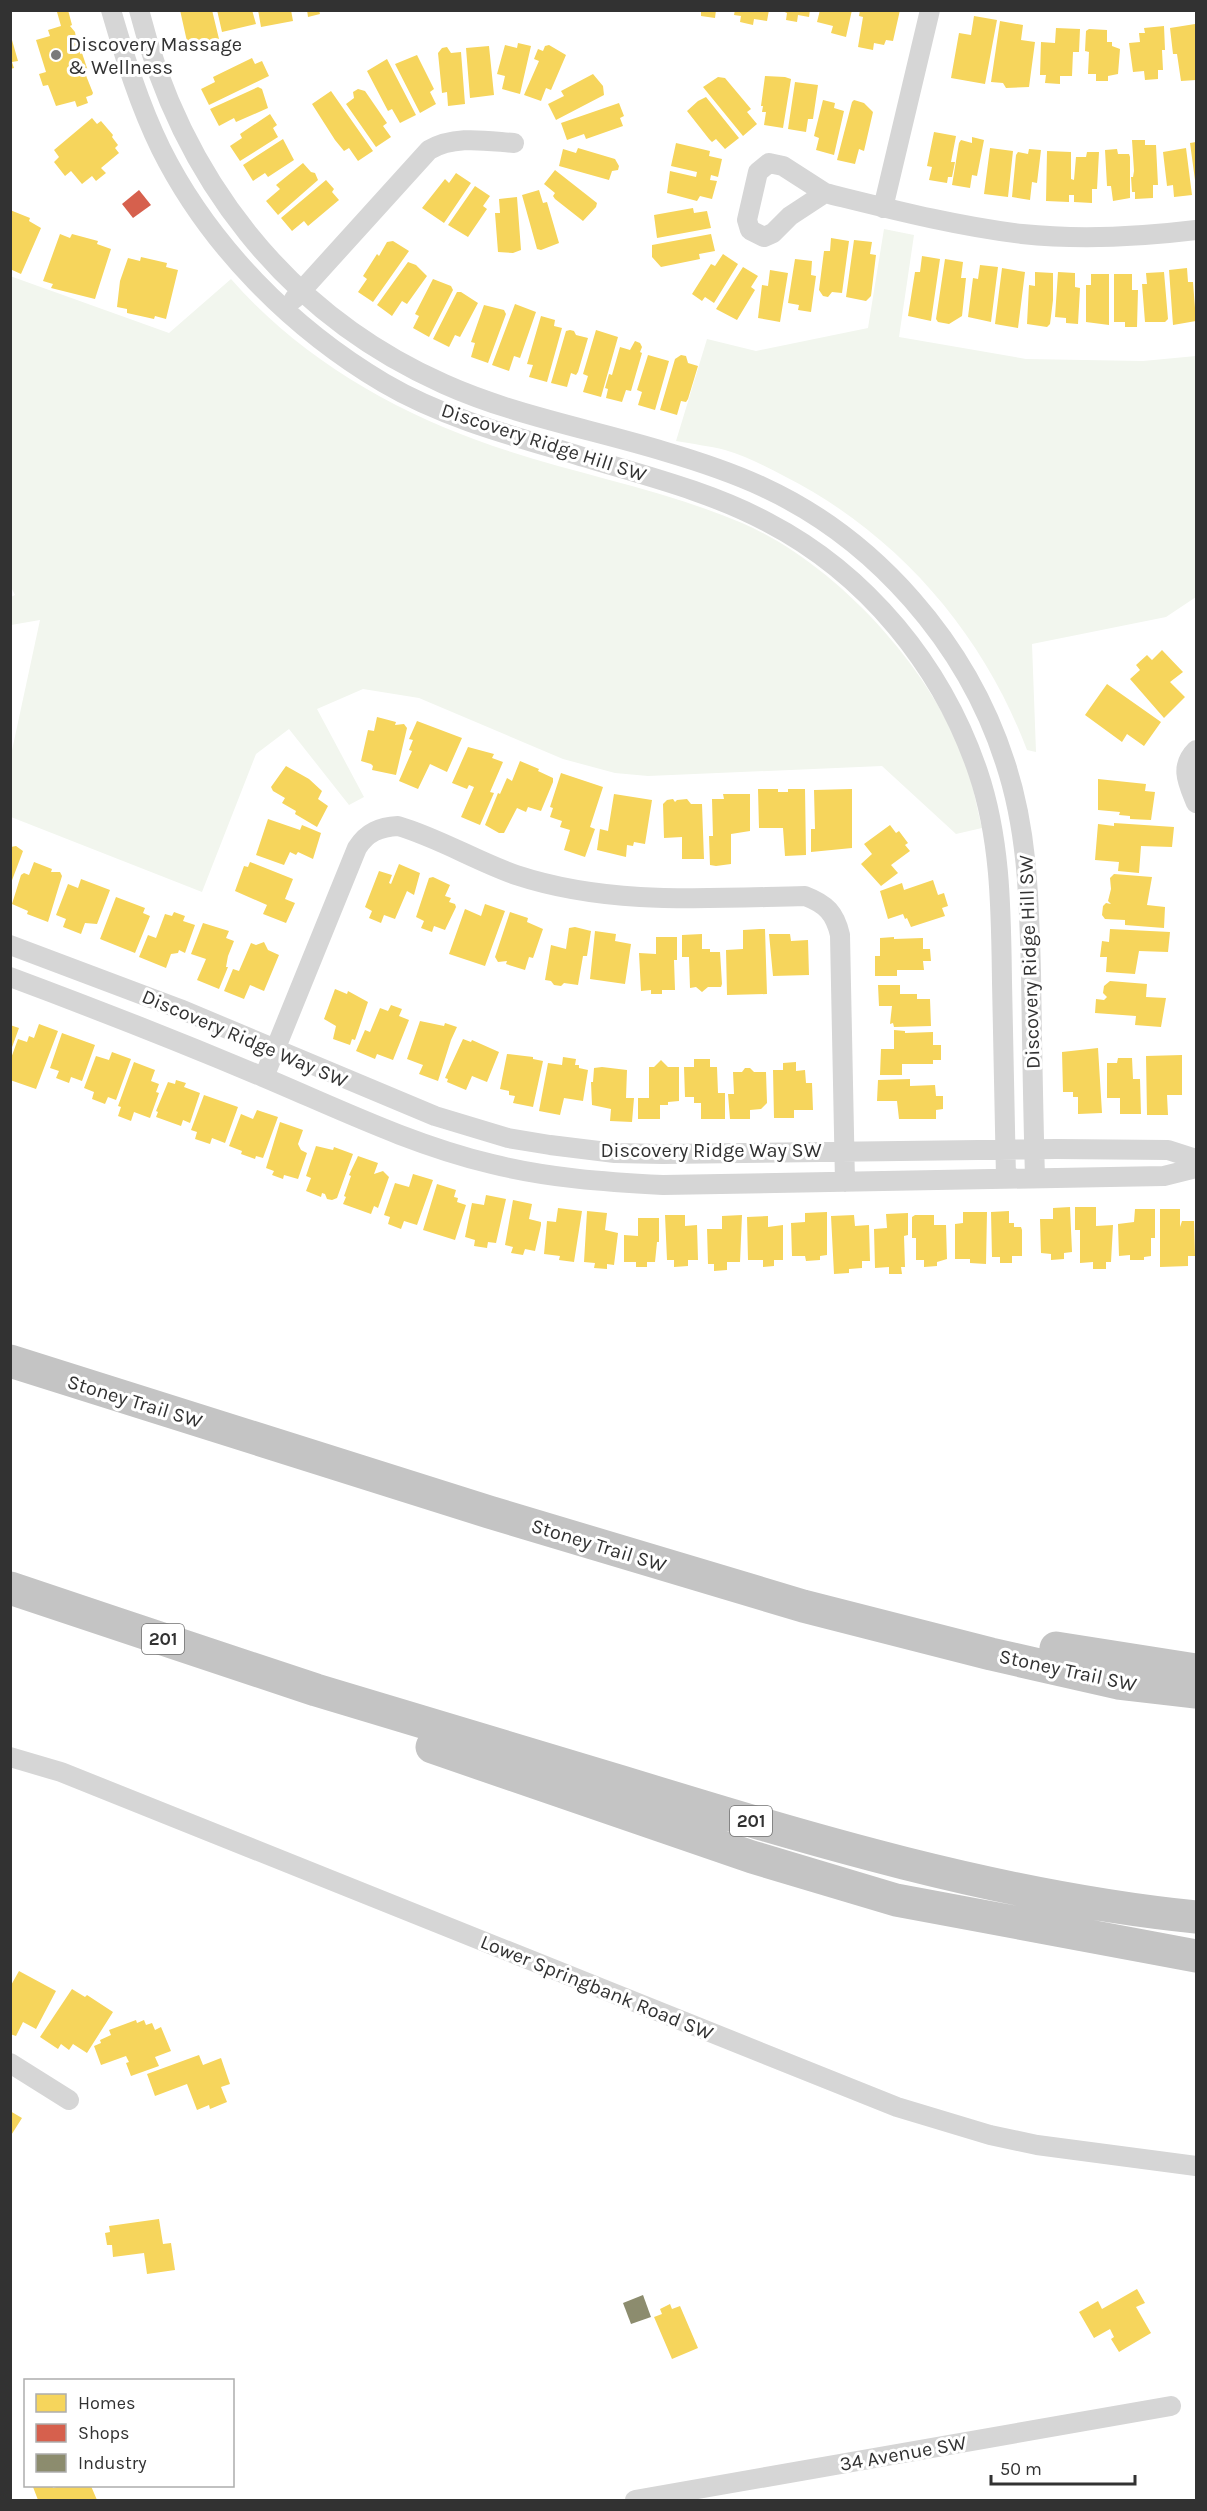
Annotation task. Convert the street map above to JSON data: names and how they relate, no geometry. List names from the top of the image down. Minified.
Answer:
{"streets":{"highway":["Stoney Trail SW","201"],"street":["Discovery Ridge Hill SW","Discovery Ridge Way SW","Lower Springbank Road SW","34 Avenue SW"]},"crossings":[["Discovery Ridge Hill SW","Discovery Ridge Way SW"]],"places":["Discovery Massage & Wellness"],"legend":["Homes","Shops","Industry"],"scale_bar":"50 m"}
